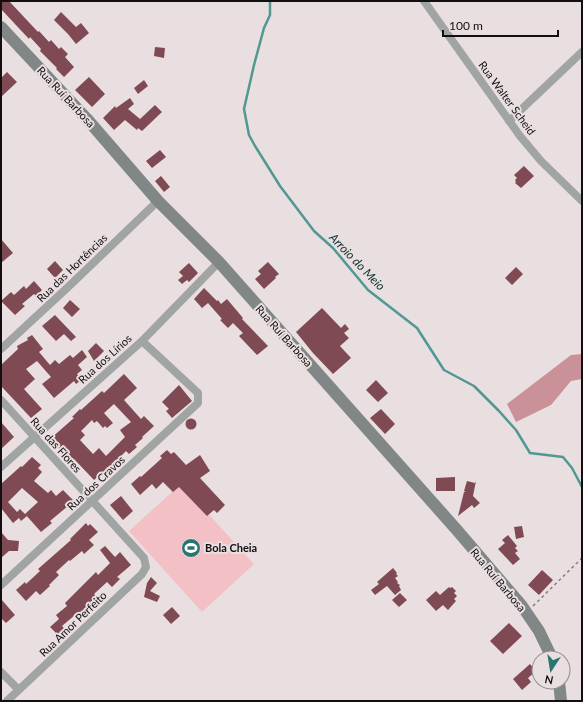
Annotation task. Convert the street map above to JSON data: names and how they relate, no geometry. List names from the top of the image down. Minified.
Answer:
{"streets":{"main road":["Rua Ruí Barbosa"],"street":["Rua Walter Scheid","Rua das Hortências","Rua dos Lírios","Rua das Flores","Rua dos Cravos","Rua Amor Perfeito"]},"crossings":[["Rua Ruí Barbosa","Rua das Hortências"],["Rua Ruí Barbosa","Rua dos Lírios"],["Rua dos Lírios","Rua das Flores"],["Rua dos Lírios","Rua dos Cravos"],["Rua das Flores","Rua dos Cravos"],["Rua das Flores","Rua Amor Perfeito"]],"water":["Arroio do Meio"],"places":{"sports":["Bola Cheia"]},"scale_bar":"100 m","north":"bottom"}
